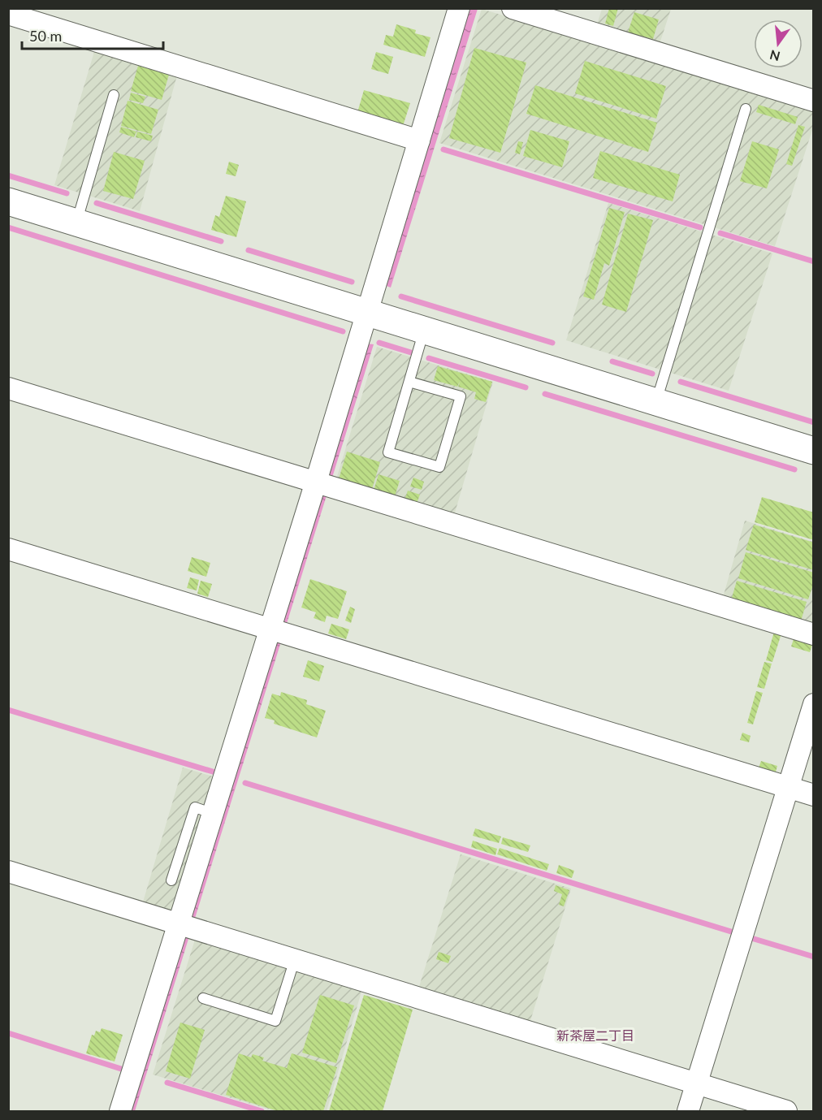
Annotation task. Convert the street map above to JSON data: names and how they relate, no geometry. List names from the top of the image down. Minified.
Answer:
{"districts":["新茶屋二丁目"],"scale_bar":"50 m","north":"bottom"}
